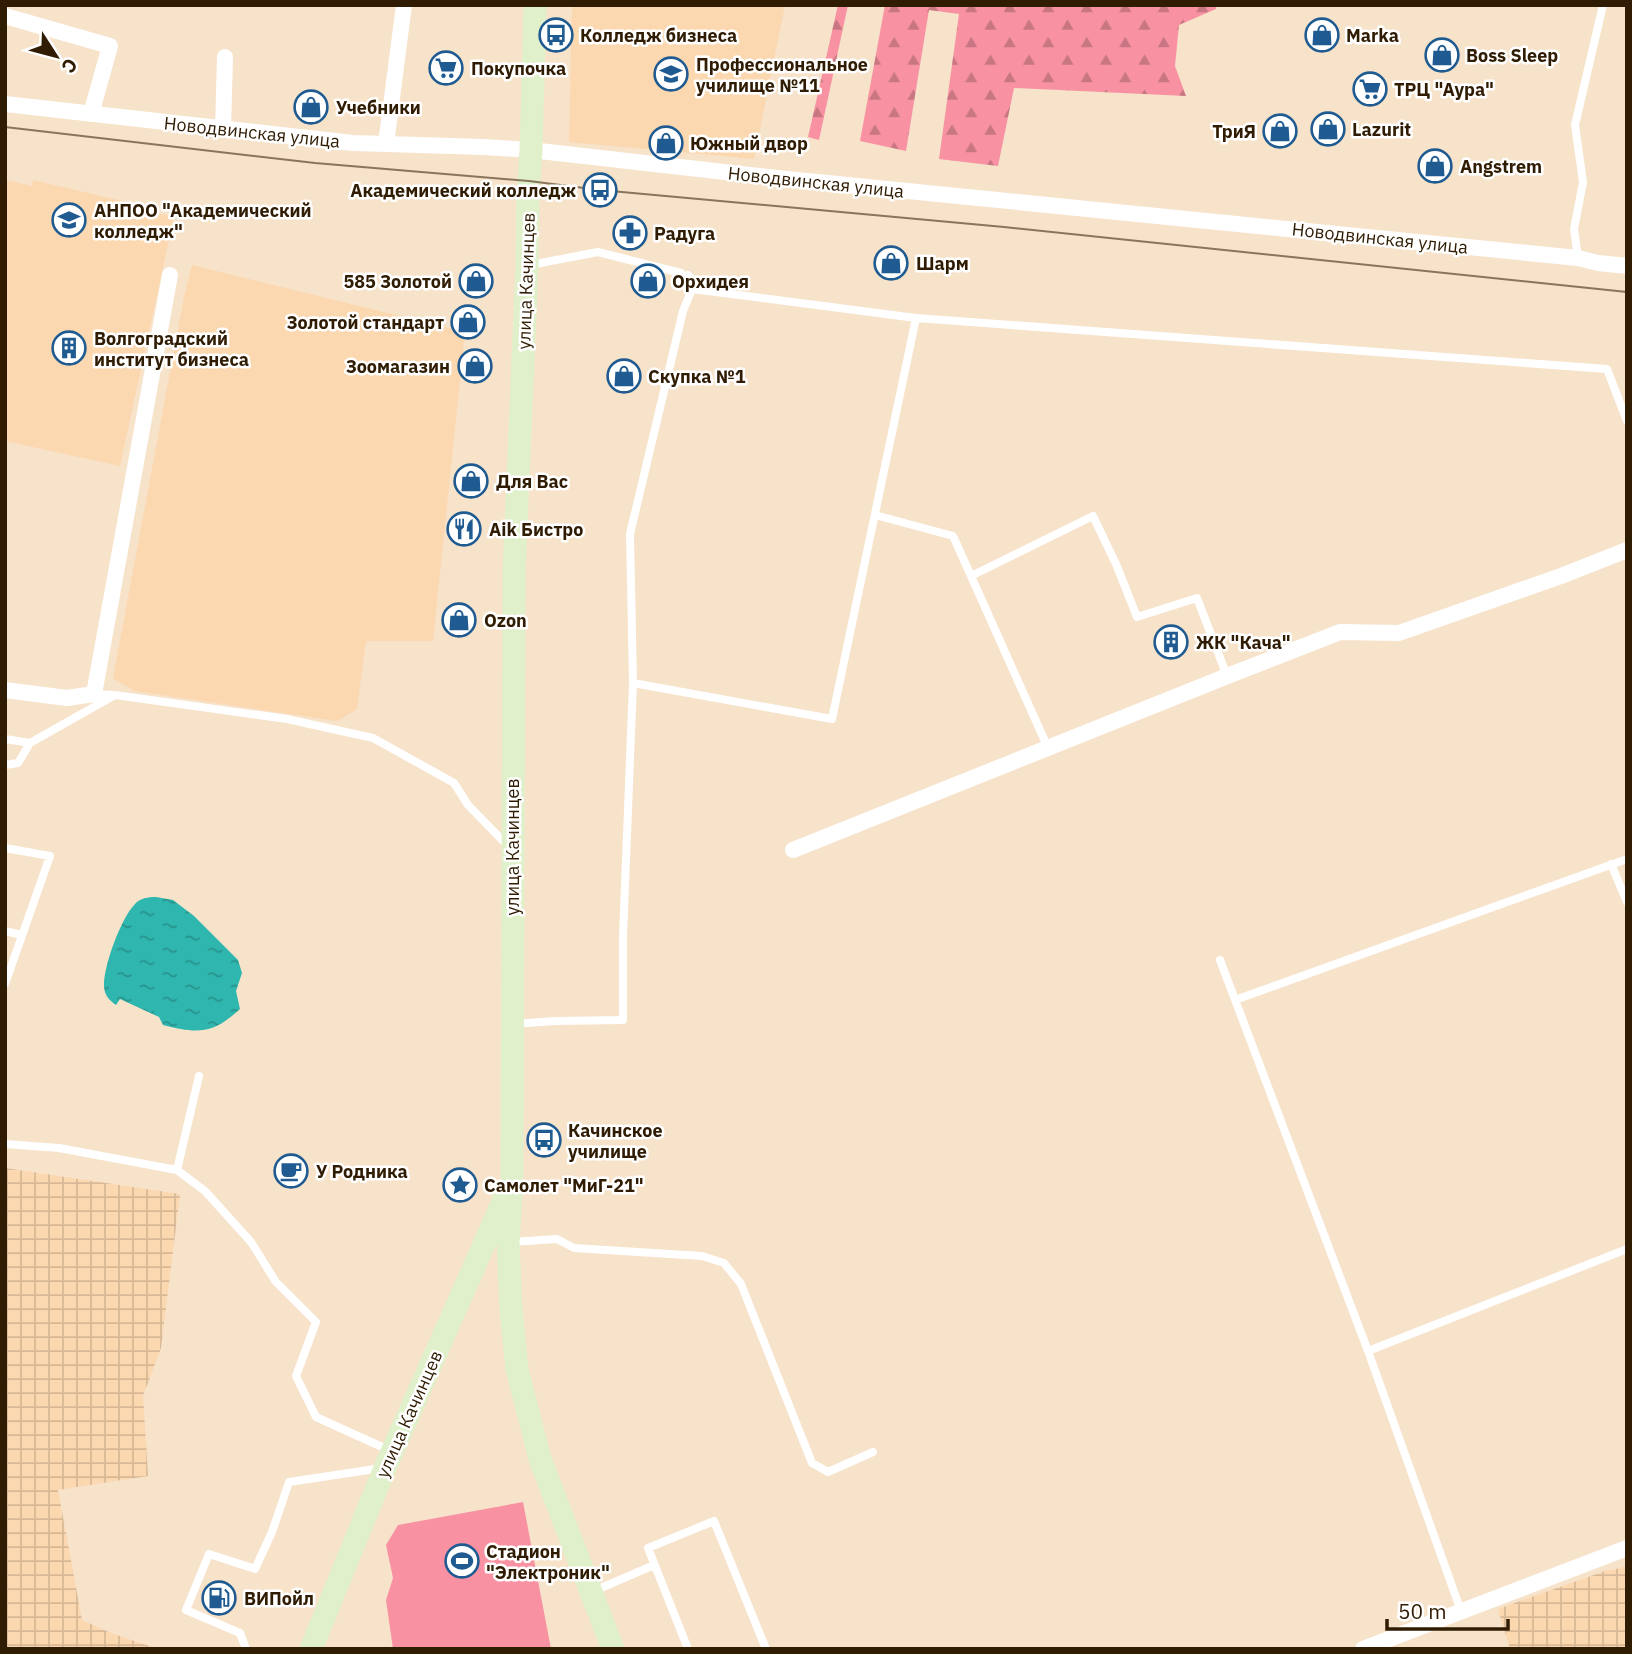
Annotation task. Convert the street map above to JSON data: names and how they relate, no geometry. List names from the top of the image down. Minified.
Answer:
{"streets":{"main road":["улица Качинцев"],"street":["Новодвинская улица"]},"crossings":[["Новодвинская улица","улица Качинцев"]],"places":{"bus stop":["Колледж бизнеса","Академический колледж","Качинское училище"],"shop":["Marka","Boss Sleep","Учебники","Lazurit","ТриЯ","Южный двор","Angstrem","Шарм","585 Золотой","Орхидея","Золотой стандарт","Зоомагазин","Скупка №1","Для Вас","Ozon"],"supermarket":["Покупочка","ТРЦ \"Аура\""],"school or university":["Профессиональное училище №11","АНПОО \"Академический колледж\""],"pharmacy":["Радуга"],"building":["Волгоградский институт бизнеса","ЖК \"Кача\""],"restaurant":["Aik Бистро"],"cafe":["У Родника"],"place":["Самолет \"МиГ-21\""],"sports":["Стадион \"Электроник\""],"fuel station":["ВИПойл"]},"scale_bar":"50 m","north":"bottom right"}
